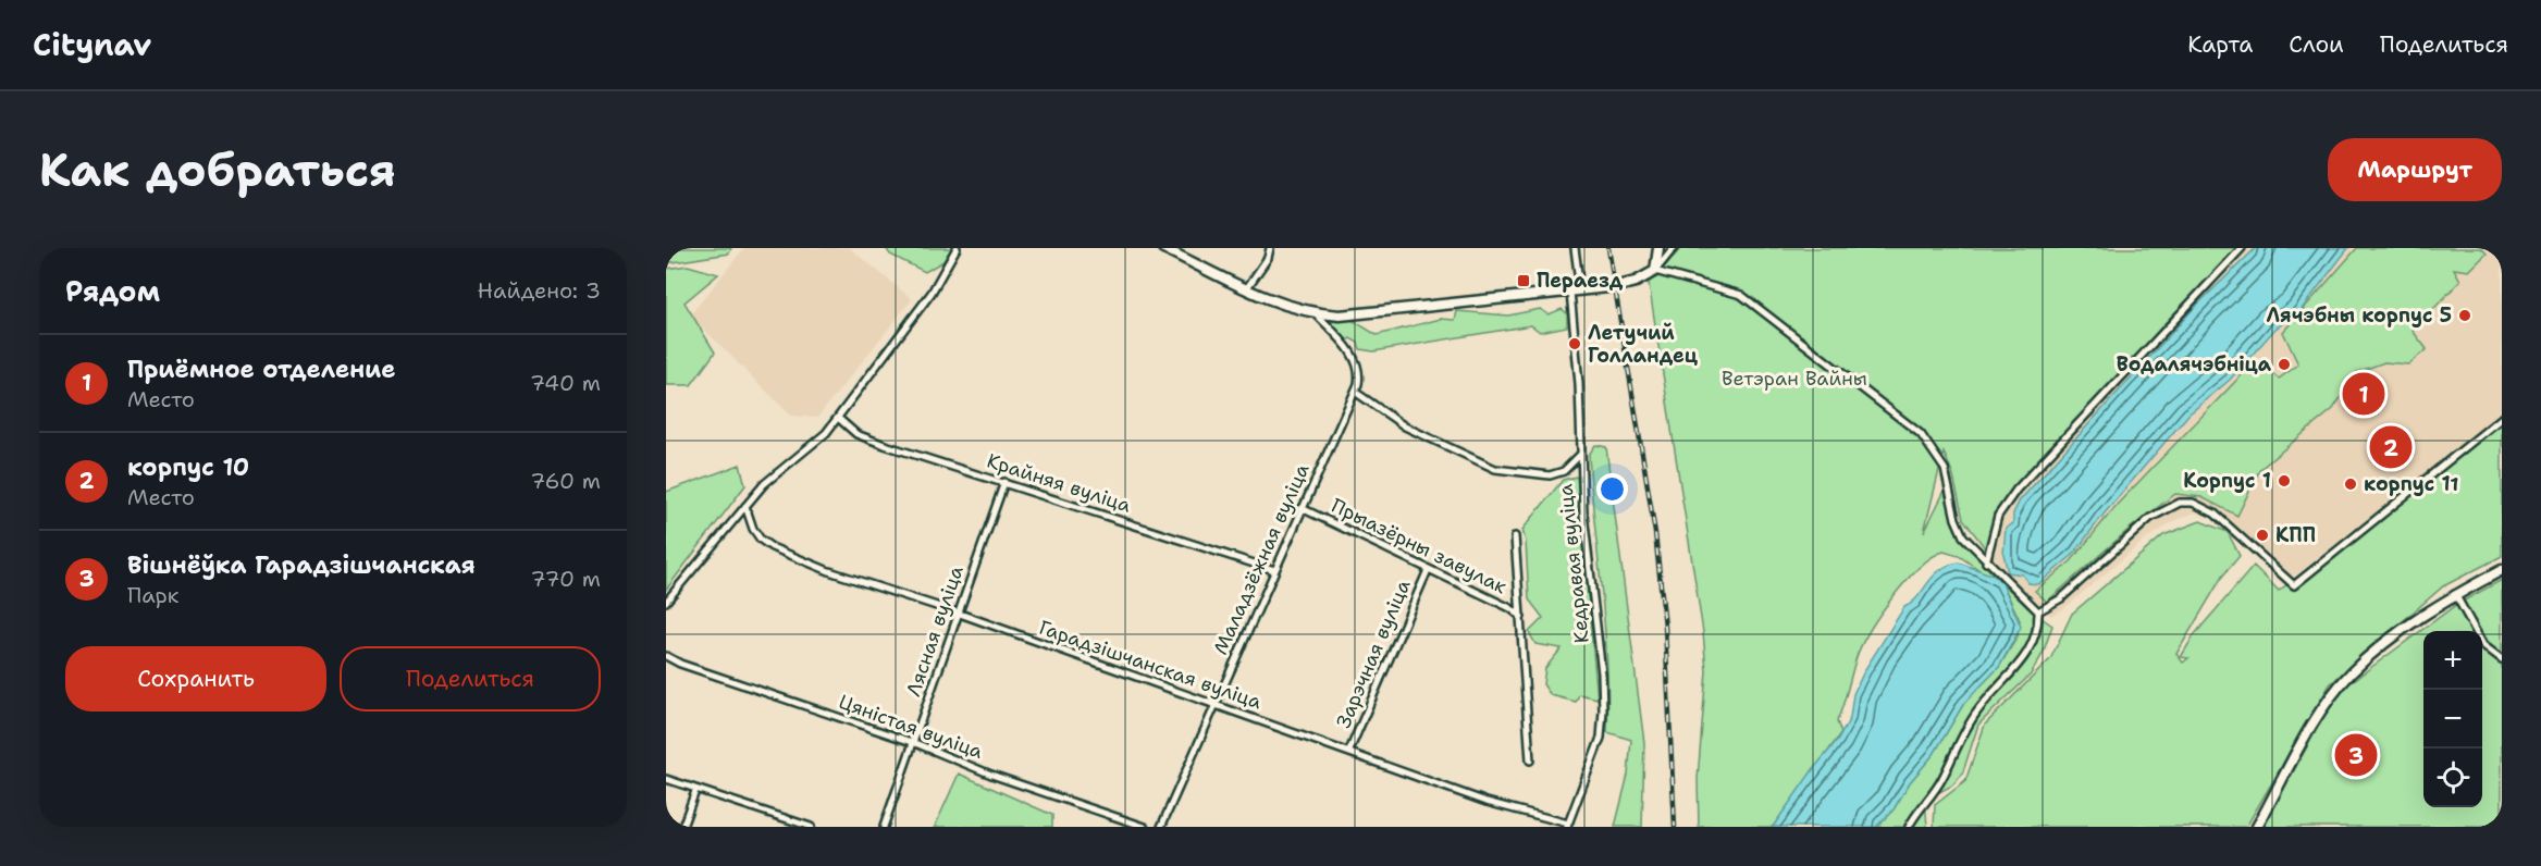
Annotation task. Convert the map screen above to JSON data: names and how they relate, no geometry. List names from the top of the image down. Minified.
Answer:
{"streets":{"street":["Крайняя вуліца","Прыазёрны завулак","Маладзёжная вуліца","Кедравая вуліца","Лясная вуліца","Зарэчная вуліца","Гарадзішчанская вуліца","Цяністая вуліца"]},"crossings":[["Крайняя вуліца","Маладзёжная вуліца"],["Крайняя вуліца","Лясная вуліца"],["Прыазёрны завулак","Маладзёжная вуліца"],["Прыазёрны завулак","Зарэчная вуліца"],["Маладзёжная вуліца","Гарадзішчанская вуліца"],["Кедравая вуліца","Гарадзішчанская вуліца"],["Лясная вуліца","Гарадзішчанская вуліца"],["Лясная вуліца","Цяністая вуліца"],["Зарэчная вуліца","Гарадзішчанская вуліца"]],"parks":["Ветэран Вайны"],"places":{"transit":["Пераезд"],"other":["Лячэбны корпус 5","Летучий Голландец","Водалячэбніца","Корпус 1","корпус 11","КПП"]},"page":{"header":"Citynav","nav":["Карта","Слои","Поделиться"],"buttons":["Маршрут",["Сохранить","Поделиться"]],"title":"Как добраться","heading":["Рядом","Найдено: 3"],"list":[{"mark":"1","name":"Приёмное отделение","note":"Место","value":"740 m"},{"mark":"2","name":"корпус 10","note":"Место","value":"760 m"},{"mark":"3","name":"Вішнёўка Гарадзішчанская","note":"Парк","value":"770 m"}],"pins":["1","2","3"],"map_buttons":["+","−"]}}
